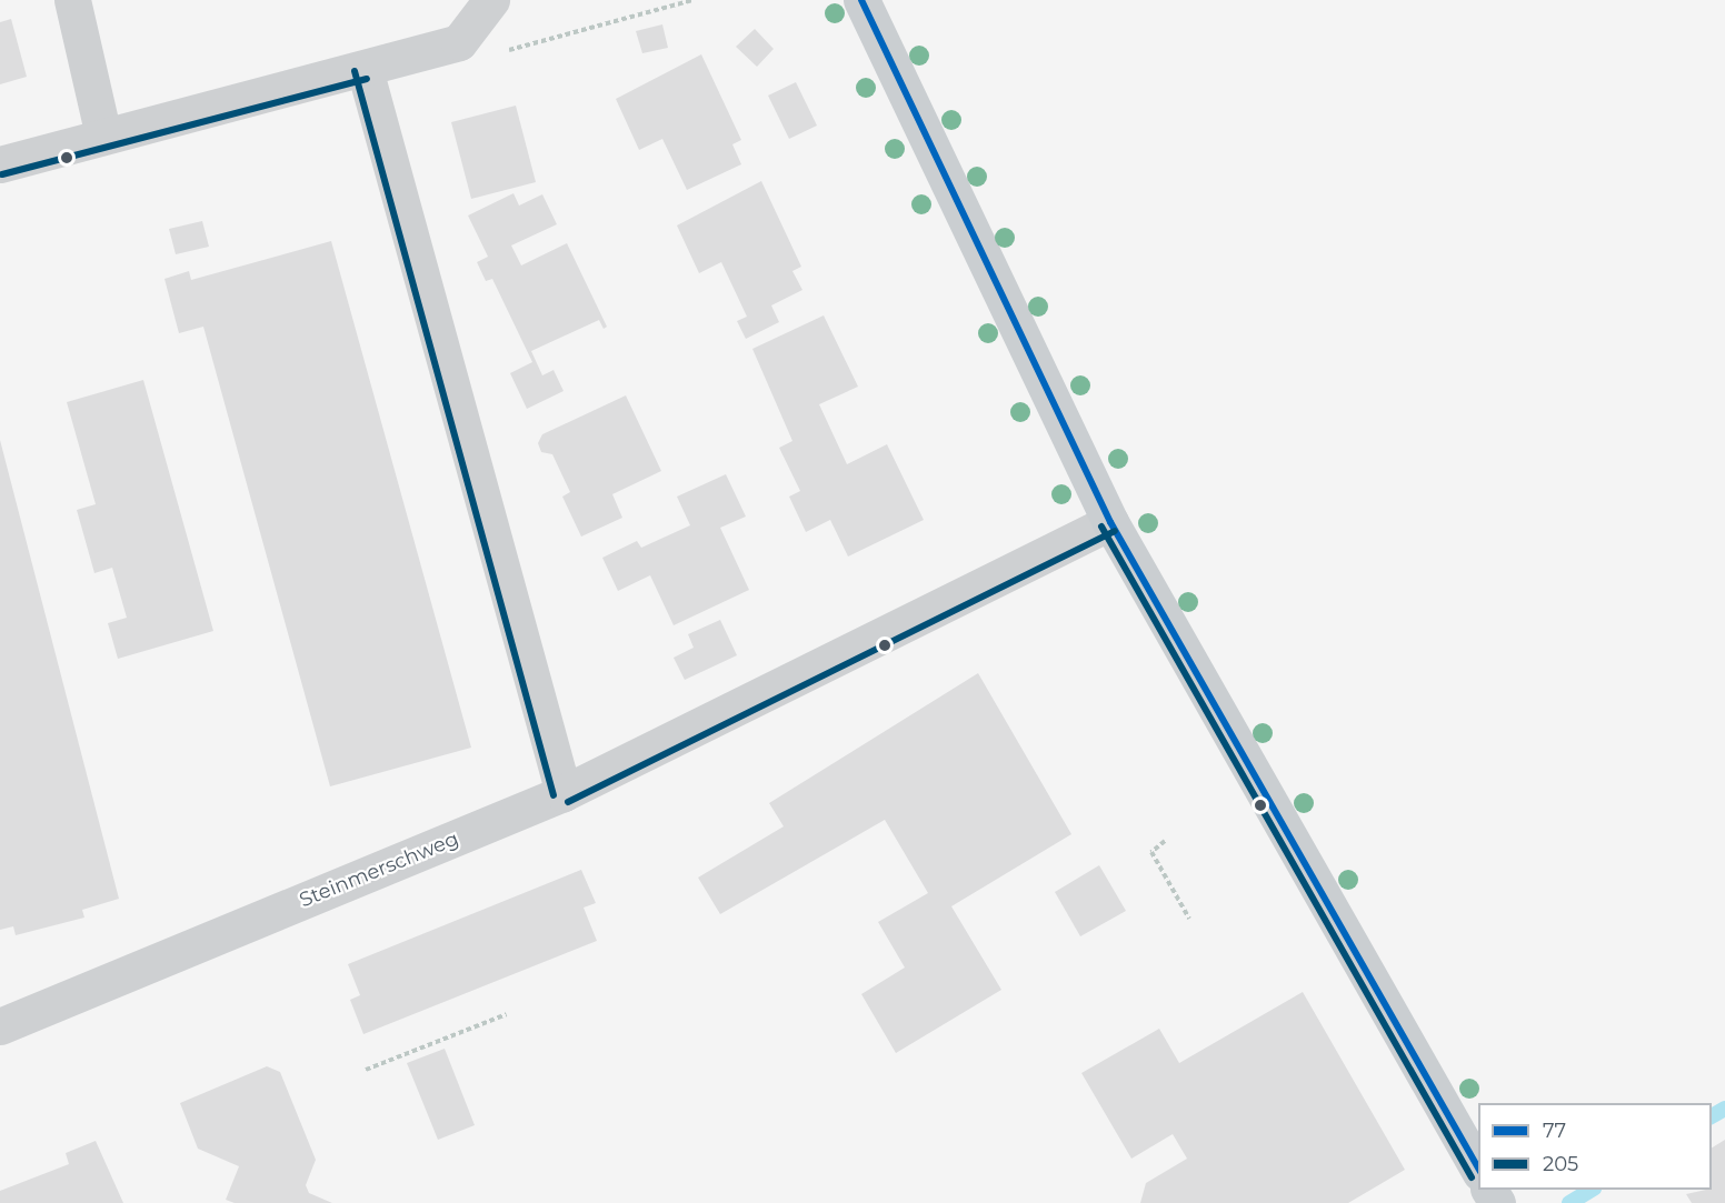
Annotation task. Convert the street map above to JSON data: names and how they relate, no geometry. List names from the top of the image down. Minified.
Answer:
{"streets":{"street":["Steinmerschweg"]},"lines":["transit line 77","transit line 205"],"legend":["77","205"]}
